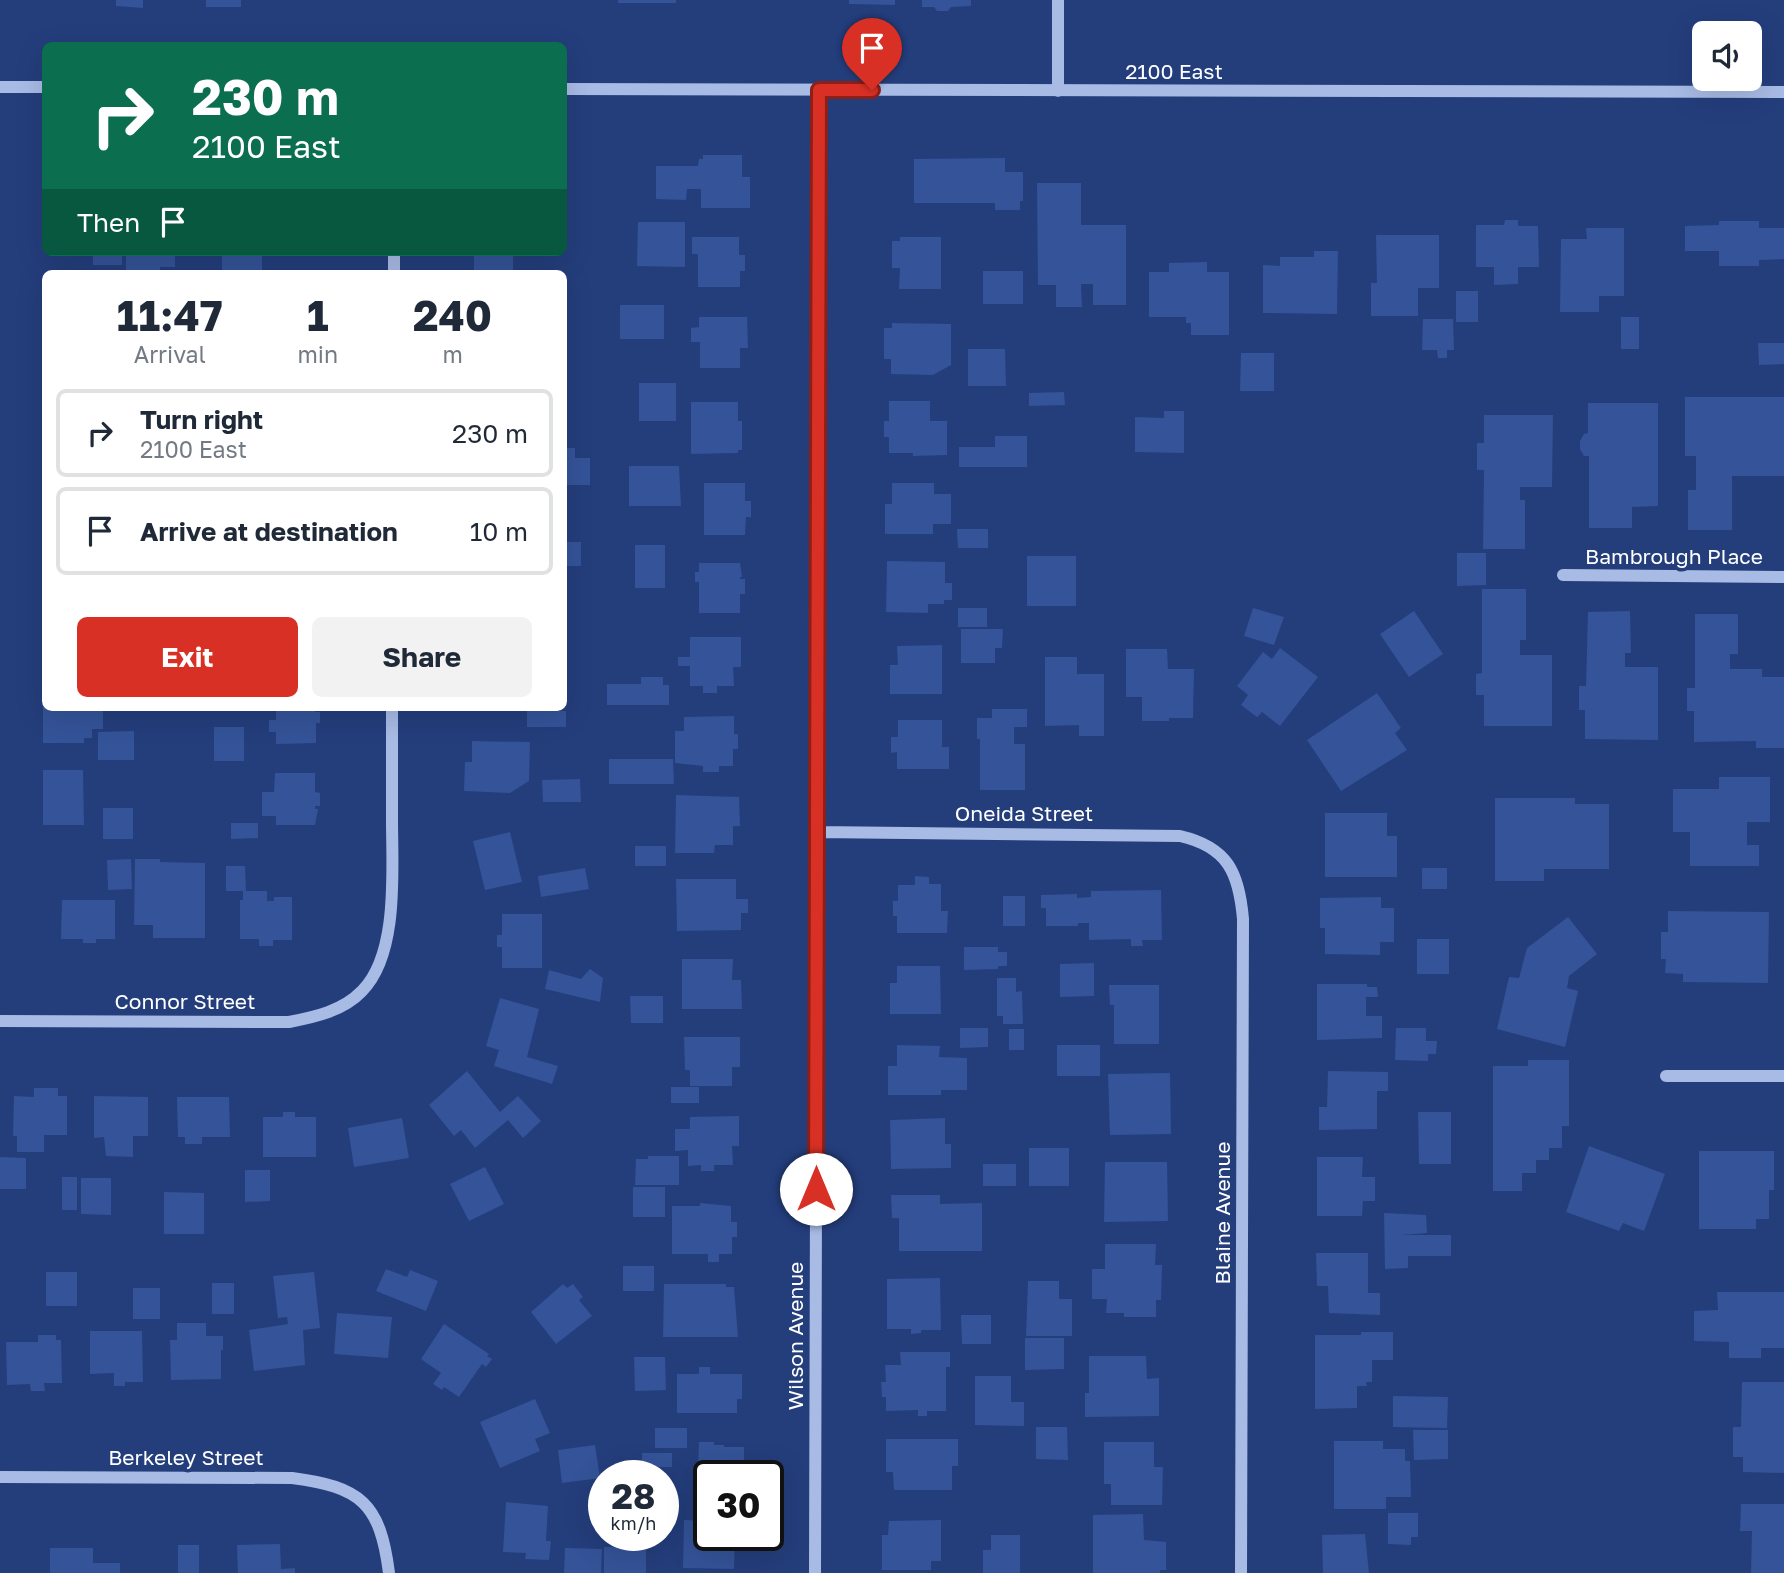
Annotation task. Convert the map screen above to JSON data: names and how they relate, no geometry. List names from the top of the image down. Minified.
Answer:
{"streets":{"street":["2100 East","Bambrough Place","Oneida Street","Connor Street","Blaine Avenue","Wilson Avenue","Berkeley Street"]},"crossings":[["2100 East","Wilson Avenue"],["Oneida Street","Blaine Avenue"],["Oneida Street","Wilson Avenue"]],"page":{"turn":["230 m","2100 East"],"then":"Then","eta":["11:47","Arrival","1","min","240","m"],"list":[{"name":"Turn right","note":"2100 East","value":"230 m"},{"name":"Arrive at destination","value":"10 m"}],"buttons":["Exit","Share"],"speed":"28 km/h","limit":"30"}}
